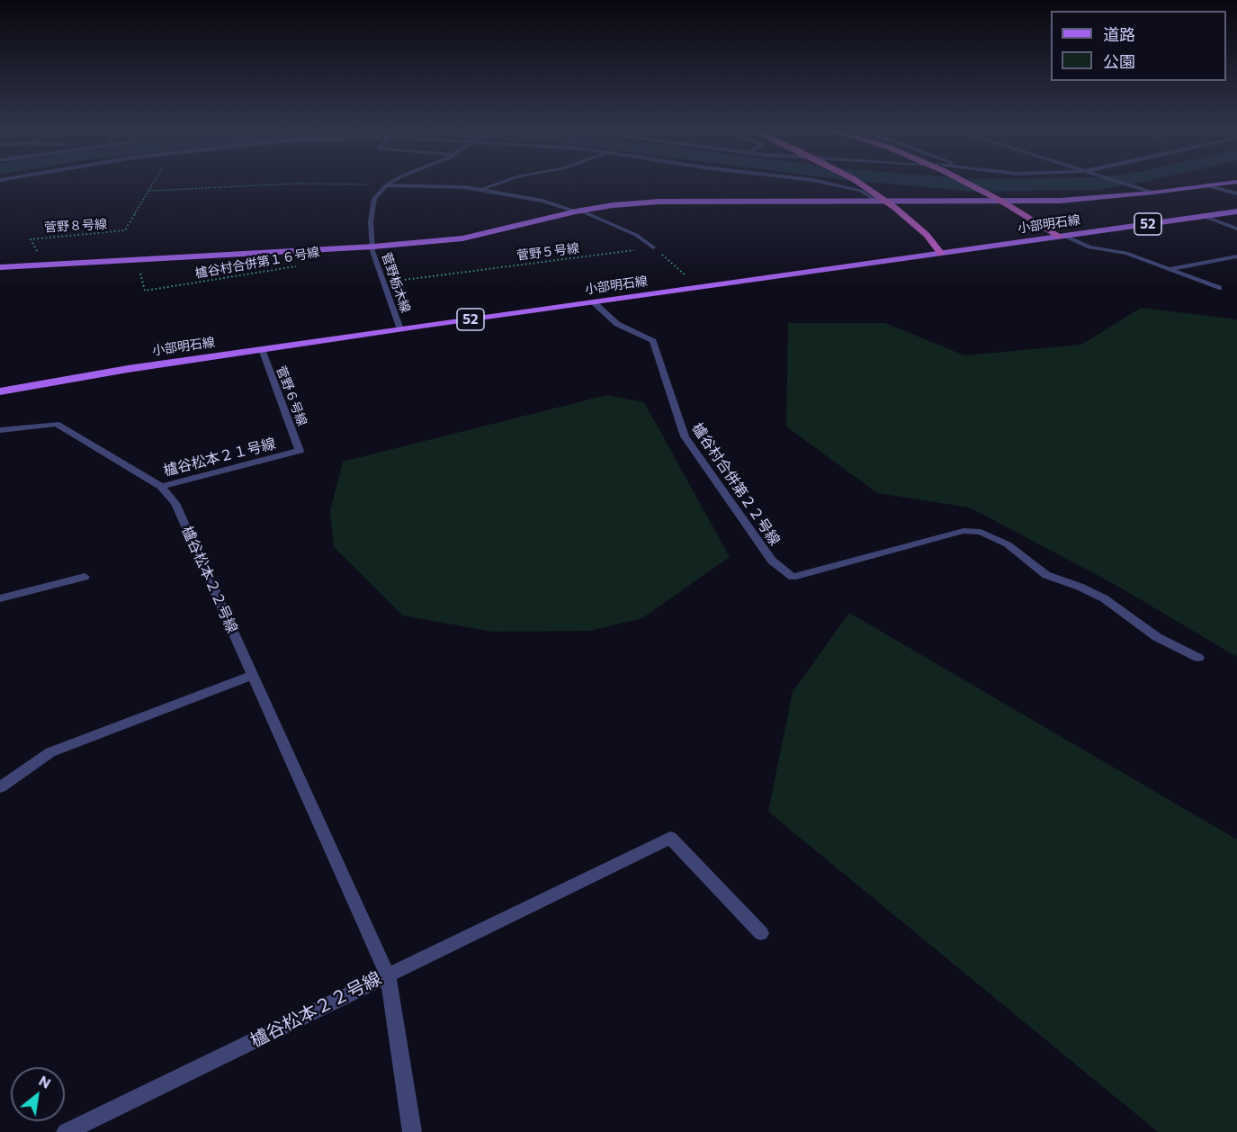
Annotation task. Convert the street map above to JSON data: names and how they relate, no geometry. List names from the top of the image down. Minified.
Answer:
{"streets":{"main road":["小部明石線","52"],"street":["菅野栃木線","菅野６号線","櫨谷松本２１号線","櫨谷村合併第２２号線","櫨谷松本２２号線"],"path":["菅野８号線","菅野５号線","櫨谷村合併第１６号線"]},"crossings":[["小部明石線","菅野８号線"],["小部明石線","菅野栃木線"],["小部明石線","菅野６号線"],["小部明石線","櫨谷村合併第２２号線"],["菅野５号線","菅野栃木線"],["菅野６号線","櫨谷松本２１号線"],["櫨谷松本２１号線","櫨谷松本２２号線"]],"legend":["道路","公園"],"north":"top right"}
